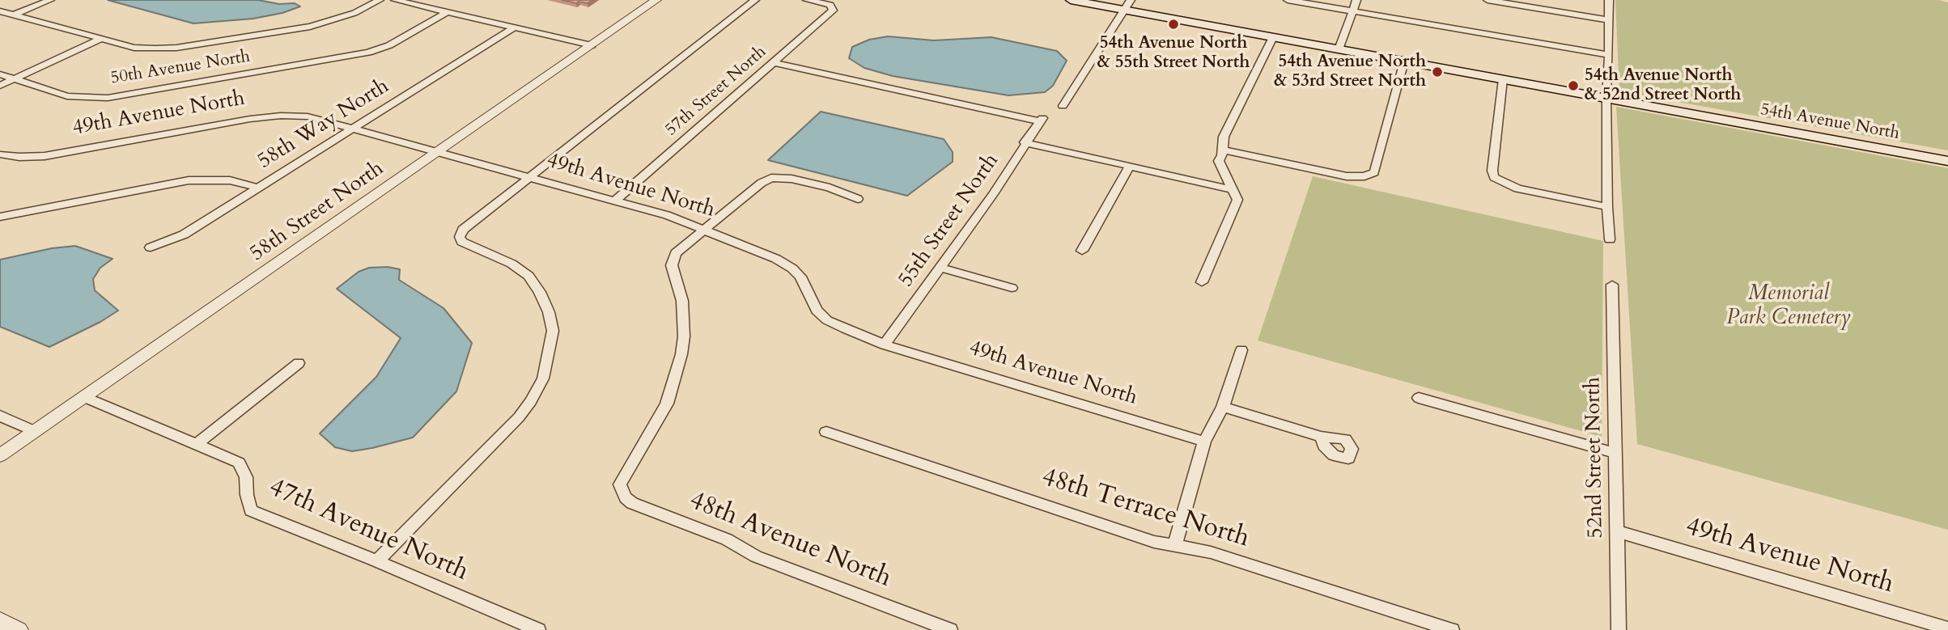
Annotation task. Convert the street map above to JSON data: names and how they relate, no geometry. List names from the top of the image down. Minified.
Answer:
{"streets":{"main road":["54th Avenue North"],"street":["50th Avenue North","57th Street North","49th Avenue North","58th Way North","58th Street North","55th Street North","52nd Street North","48th Terrace North","47th Avenue North","48th Avenue North"]},"crossings":[["57th Street North","49th Avenue North"],["57th Street North","55th Street North"],["49th Avenue North","58th Way North"],["49th Avenue North","58th Street North"],["49th Avenue North","55th Street North"],["49th Avenue North","52nd Street North"],["49th Avenue North","48th Avenue North"],["58th Street North","47th Avenue North"]],"parks":["Memorial Park Cemetery"],"places":["54th Avenue North & 55th Street North","54th Avenue North & 53rd Street North","54th Avenue North & 52nd Street North"]}
